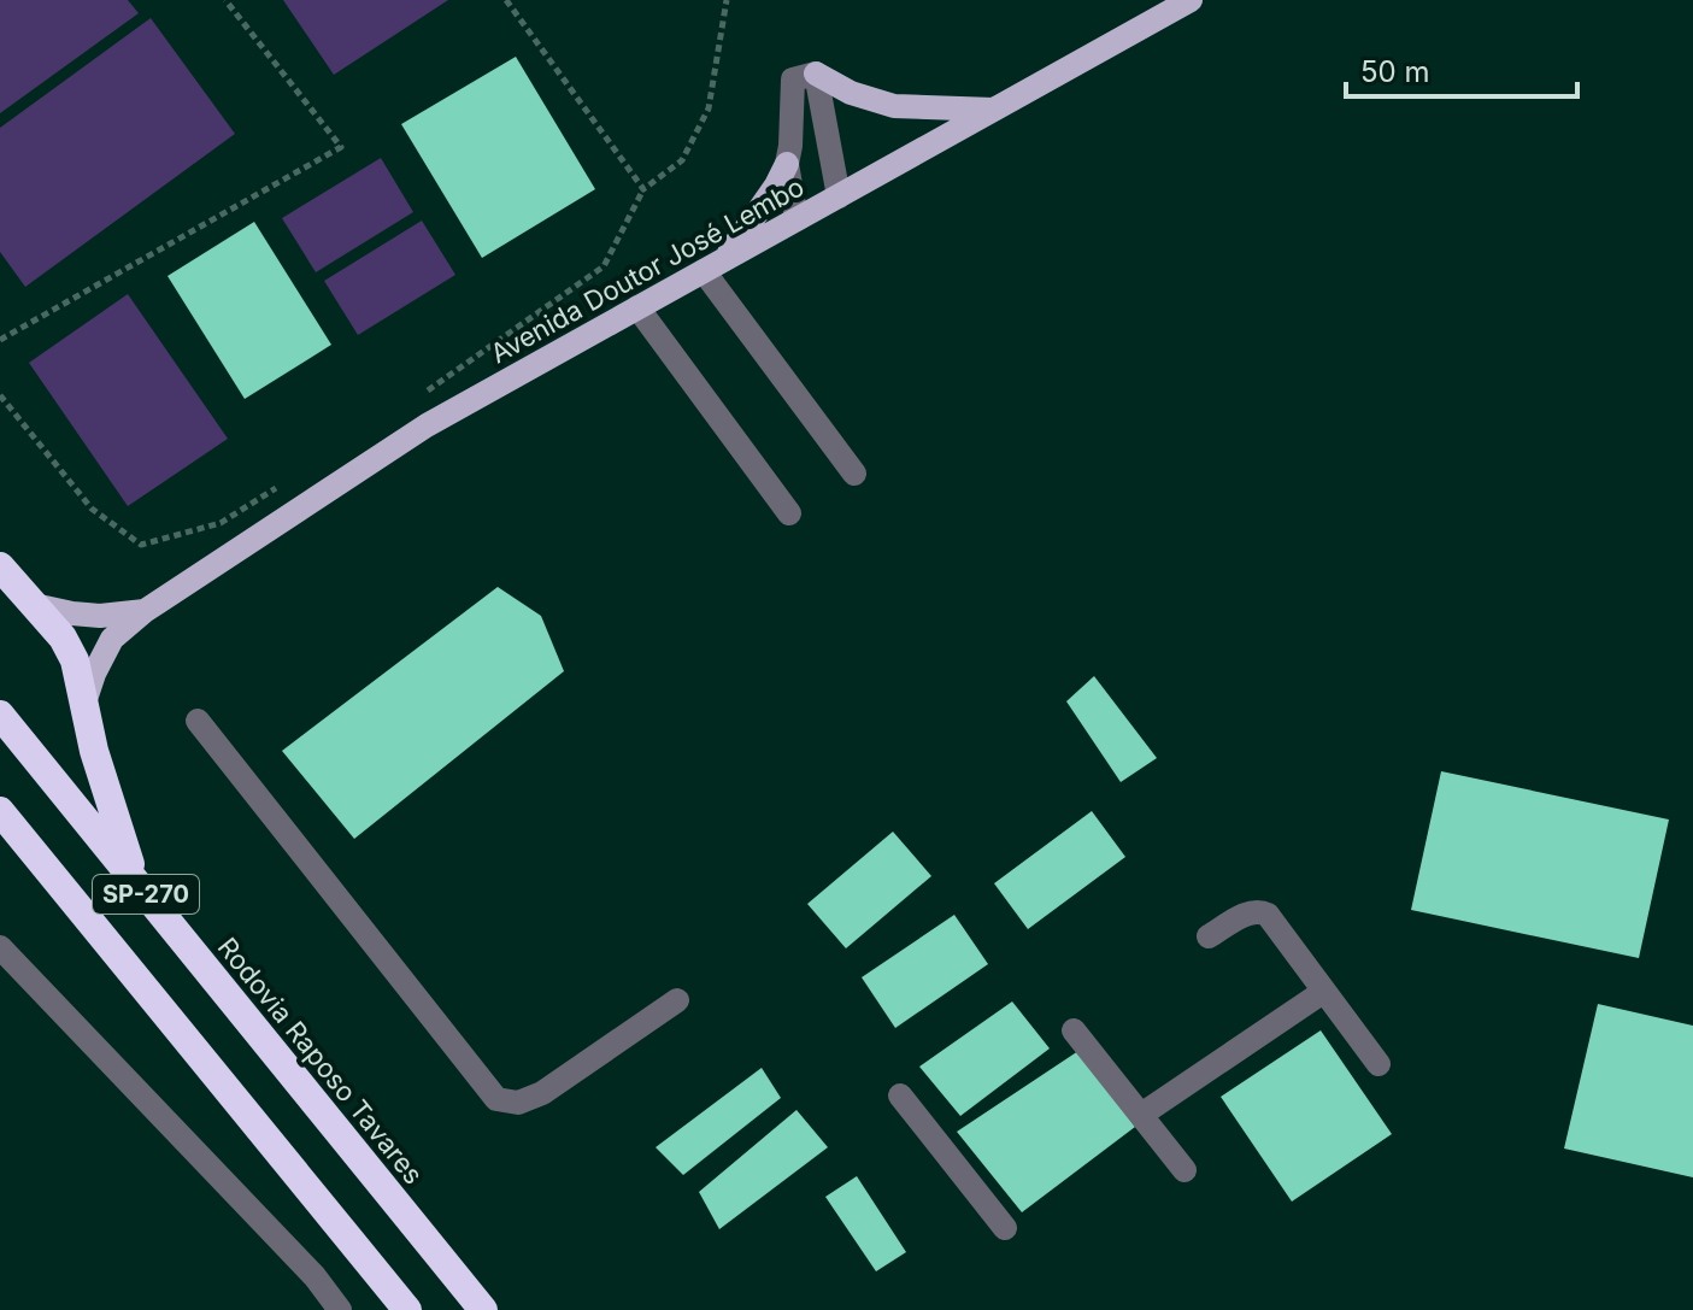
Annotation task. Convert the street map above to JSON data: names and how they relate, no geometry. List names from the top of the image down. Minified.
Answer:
{"streets":{"highway":["SP-270","Rodovia Raposo Tavares"],"main road":["Avenida Doutor José Lembo"]},"crossings":[["SP-270","Rodovia Raposo Tavares"]],"scale_bar":"50 m"}
